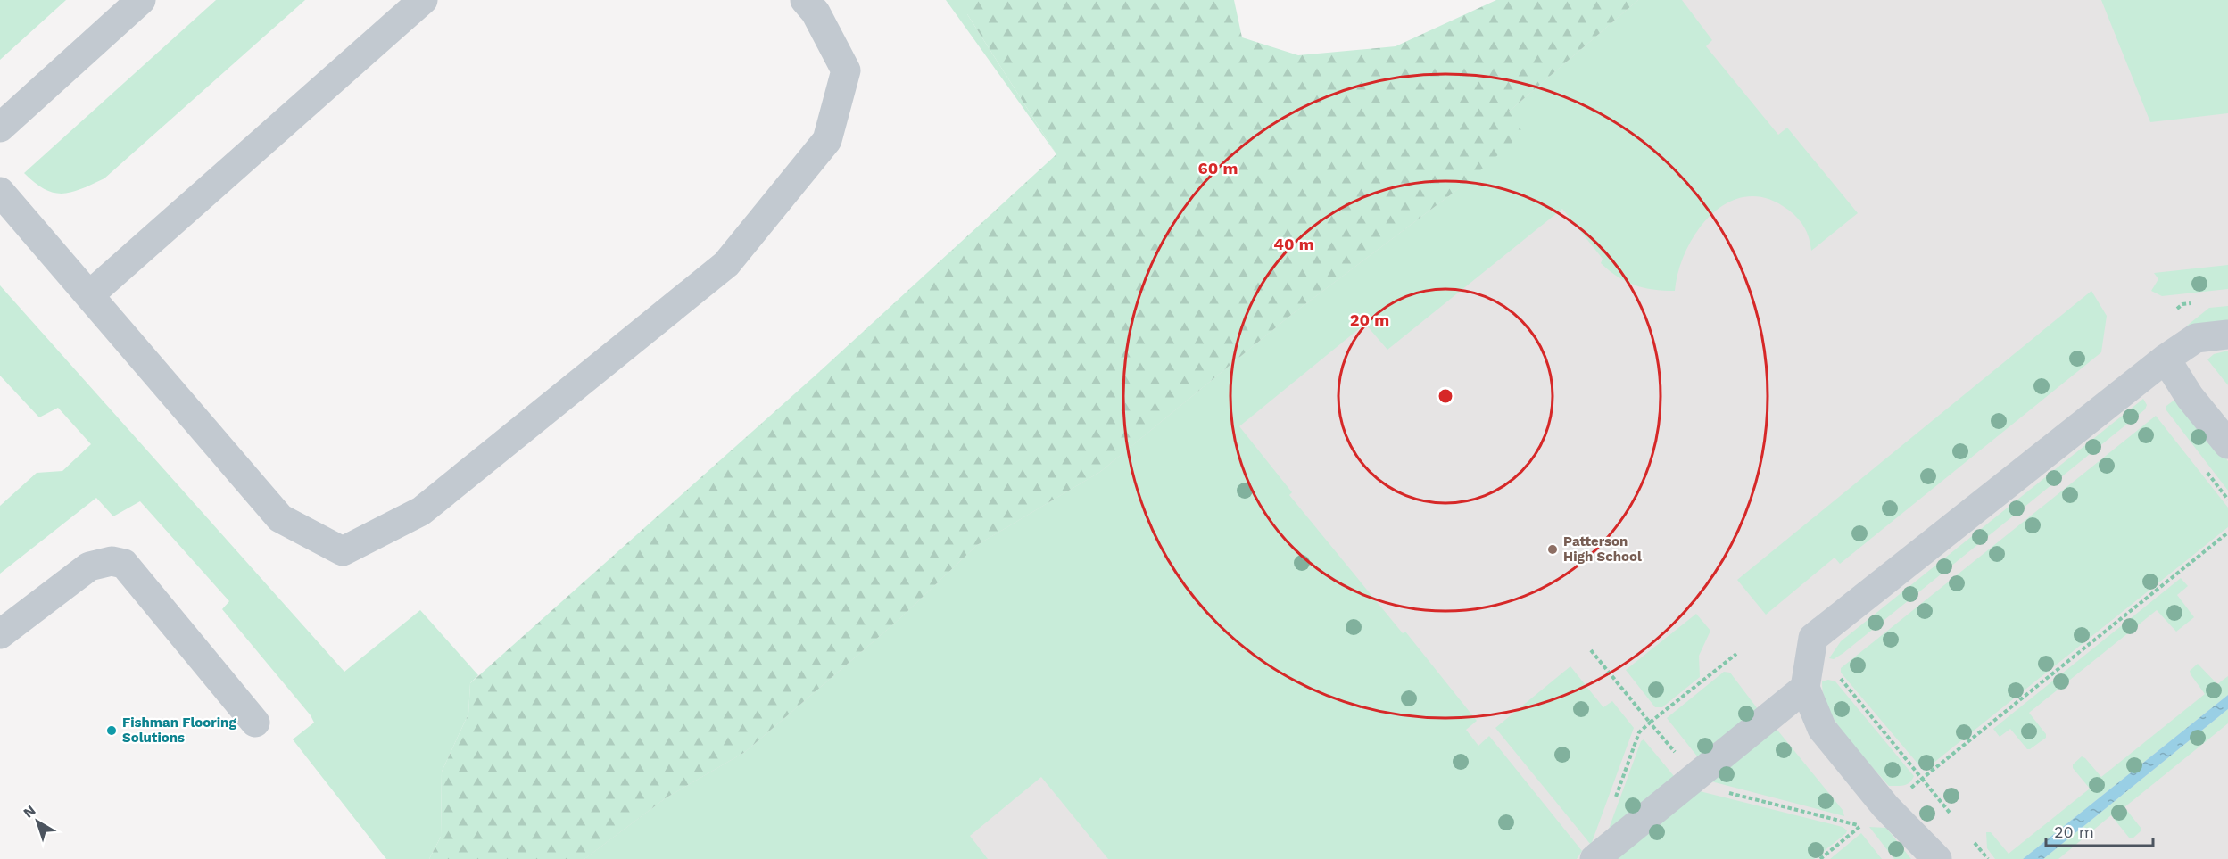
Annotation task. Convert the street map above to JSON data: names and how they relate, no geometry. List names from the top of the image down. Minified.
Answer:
{"places":["Patterson High School","Fishman Flooring Solutions"],"scale_bar":"20 m","north":"top left","rings":["60 m","40 m","20 m"]}
